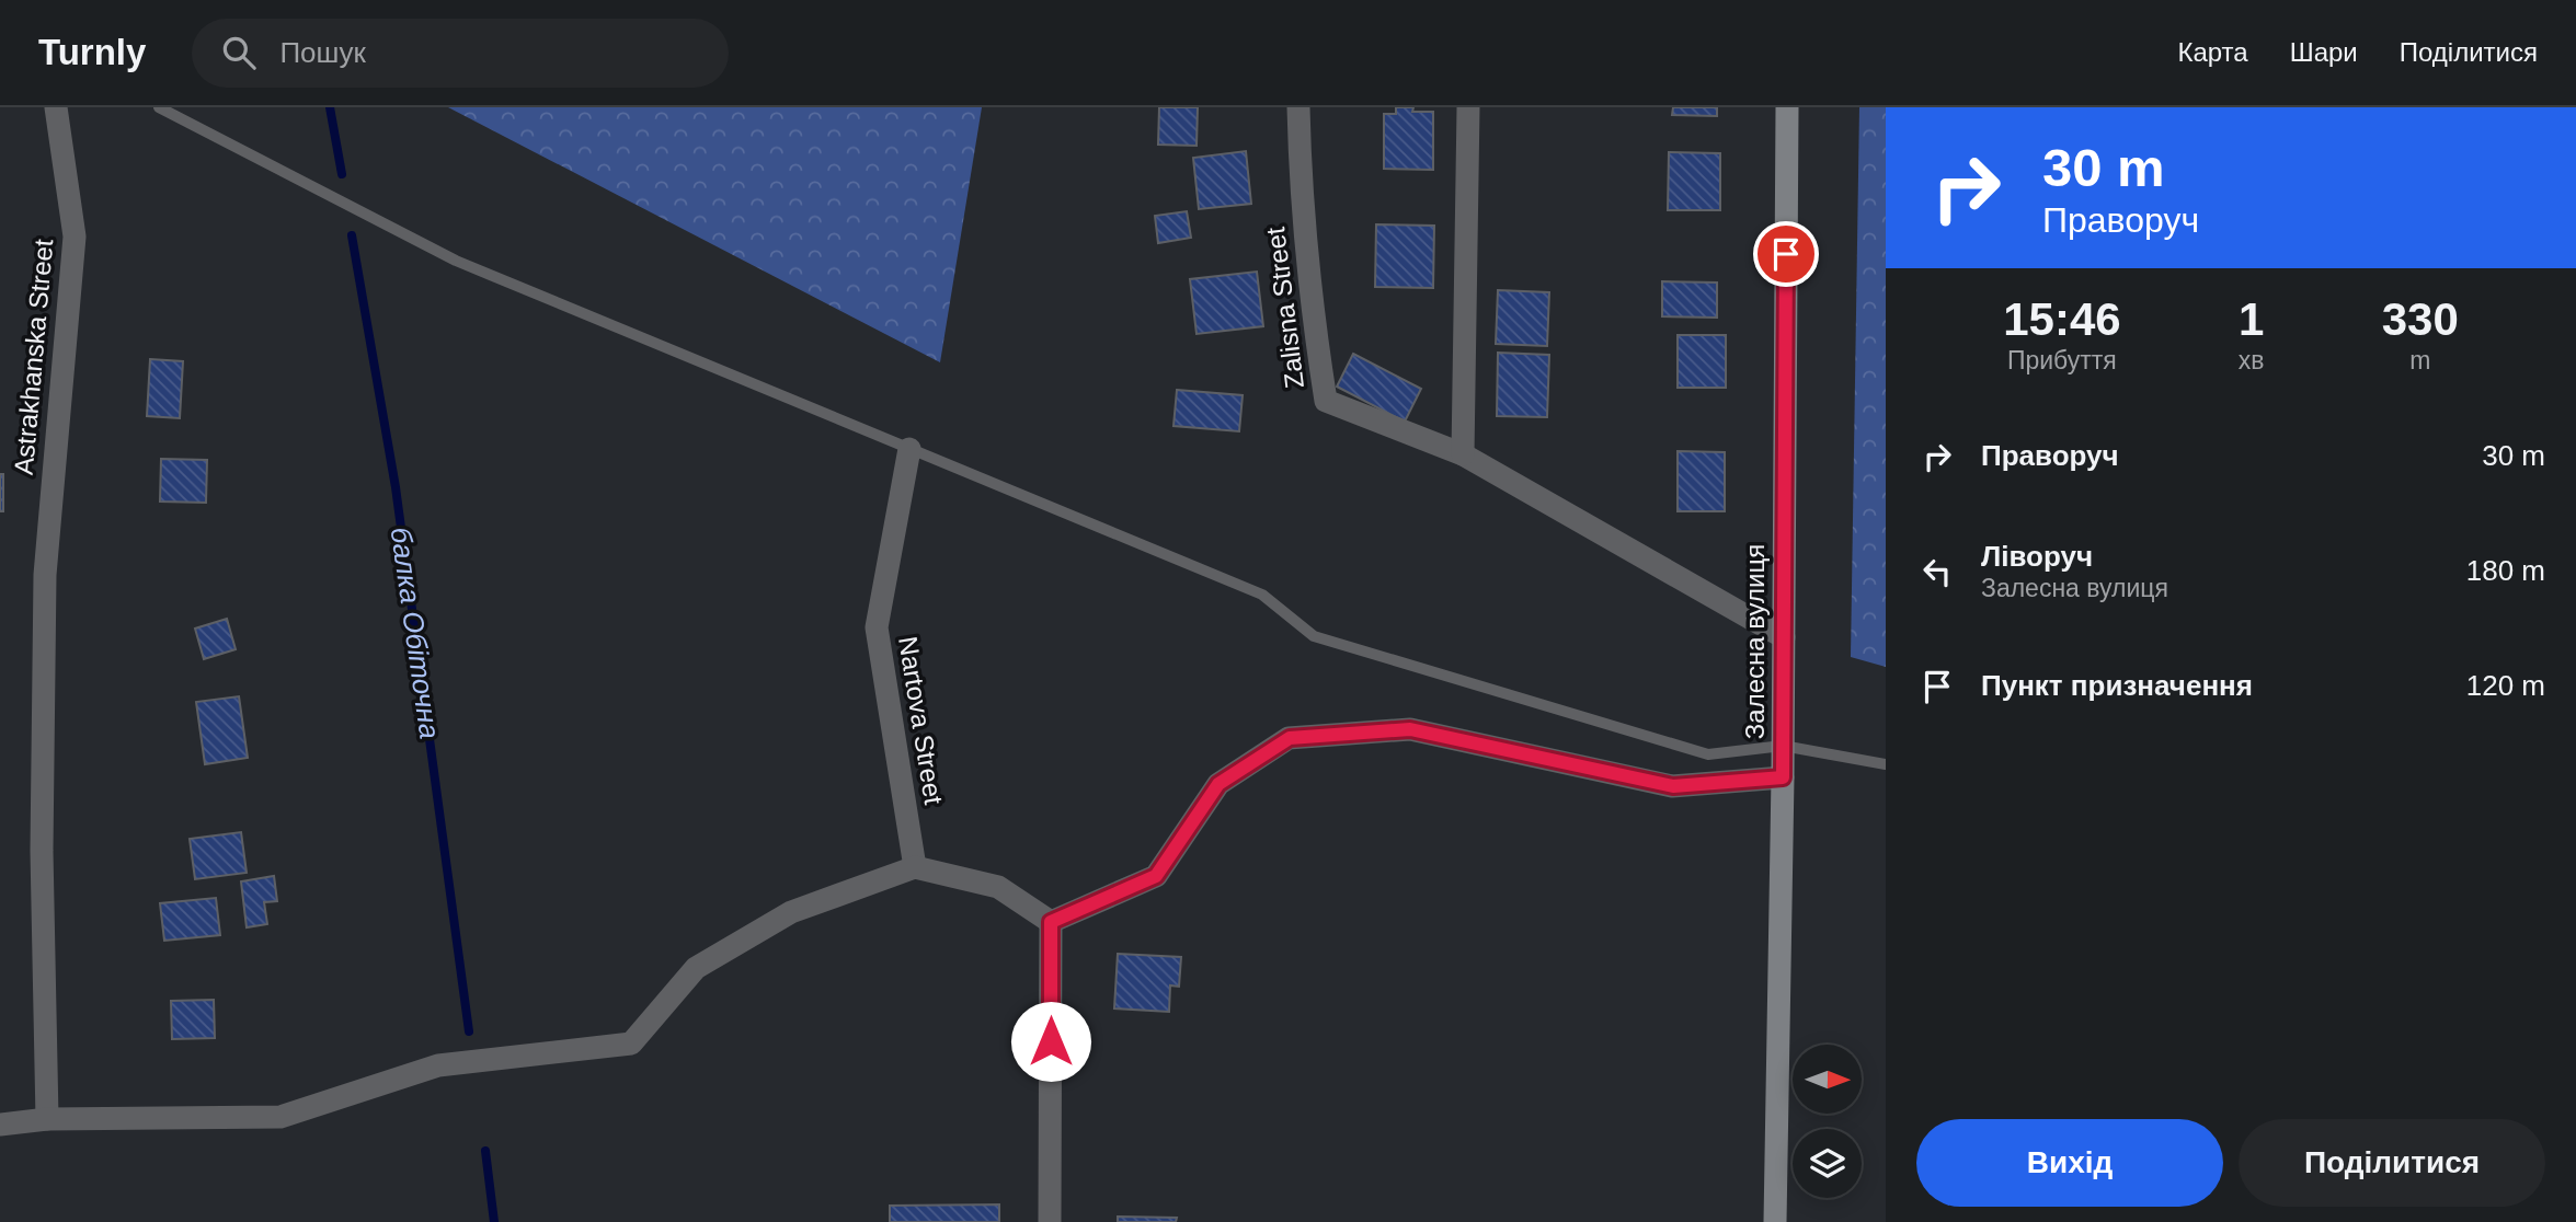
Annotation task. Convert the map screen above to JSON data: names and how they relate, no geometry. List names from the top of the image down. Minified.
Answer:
{"streets":{"main road":["Залесна вулиця"],"street":["Zalisna Street","Astrakhanska Street","Nartova Street"]},"crossings":[["Zalisna Street","Залесна вулиця"]],"water":["балка Обіточна"],"north":"right","page":{"header":"Turnly","search":"Пошук","nav":["Карта","Шари","Поділитися"],"turn":["30 m","Праворуч"],"eta":["15:46","Прибуття","1","хв","330","m"],"list":[{"name":"Праворуч","value":"30 m"},{"name":"Ліворуч","note":"Залесна вулиця","value":"180 m"},{"name":"Пункт призначення","value":"120 m"}],"buttons":["Вихід","Поділитися"]}}
